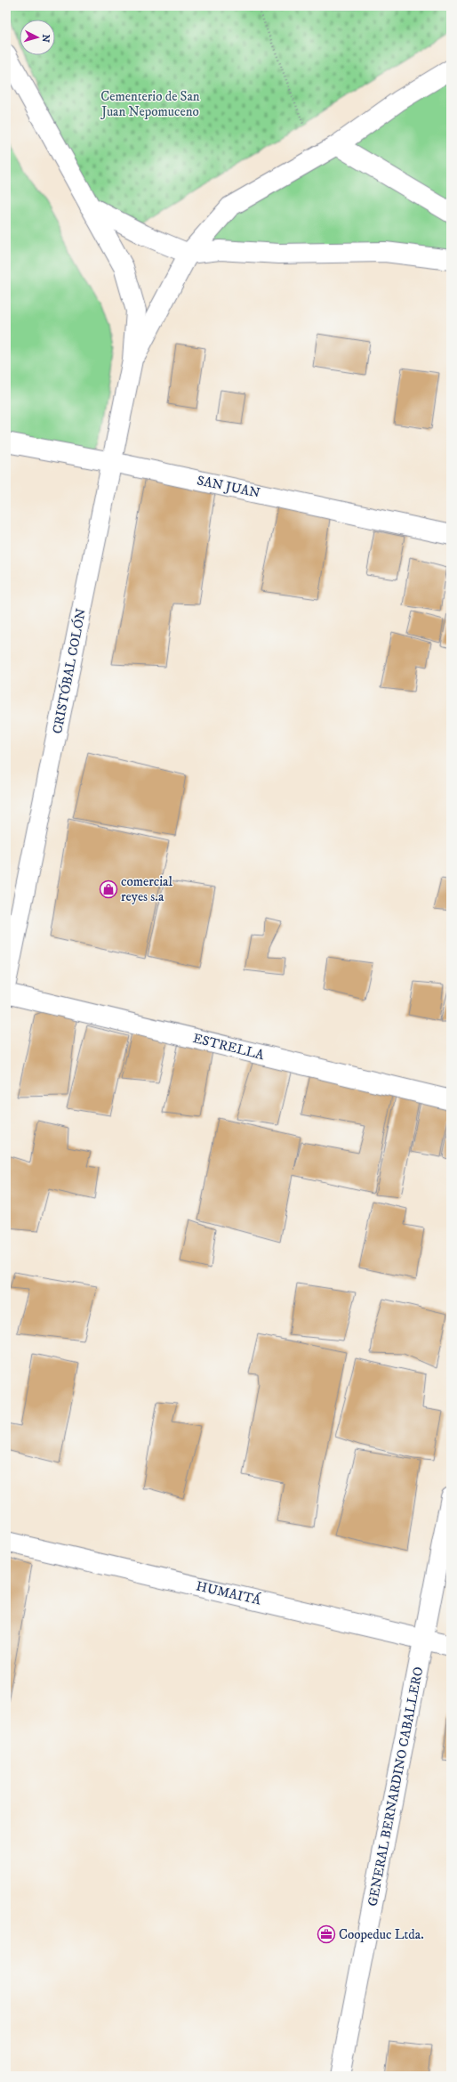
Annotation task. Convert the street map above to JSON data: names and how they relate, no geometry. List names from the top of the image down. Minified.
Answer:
{"streets":{"street":["SAN JUAN","CRISTÓBAL COLÓN","ESTRELLA","HUMAITÁ","GENERAL BERNARDINO CABALLERO"]},"crossings":[["SAN JUAN","CRISTÓBAL COLÓN"],["HUMAITÁ","GENERAL BERNARDINO CABALLERO"]],"parks":["Cementerio de San Juan Nepomuceno"],"places":{"shop":["comercial reyes s.a"],"office":["Coopeduc Ltda."]},"north":"right"}
